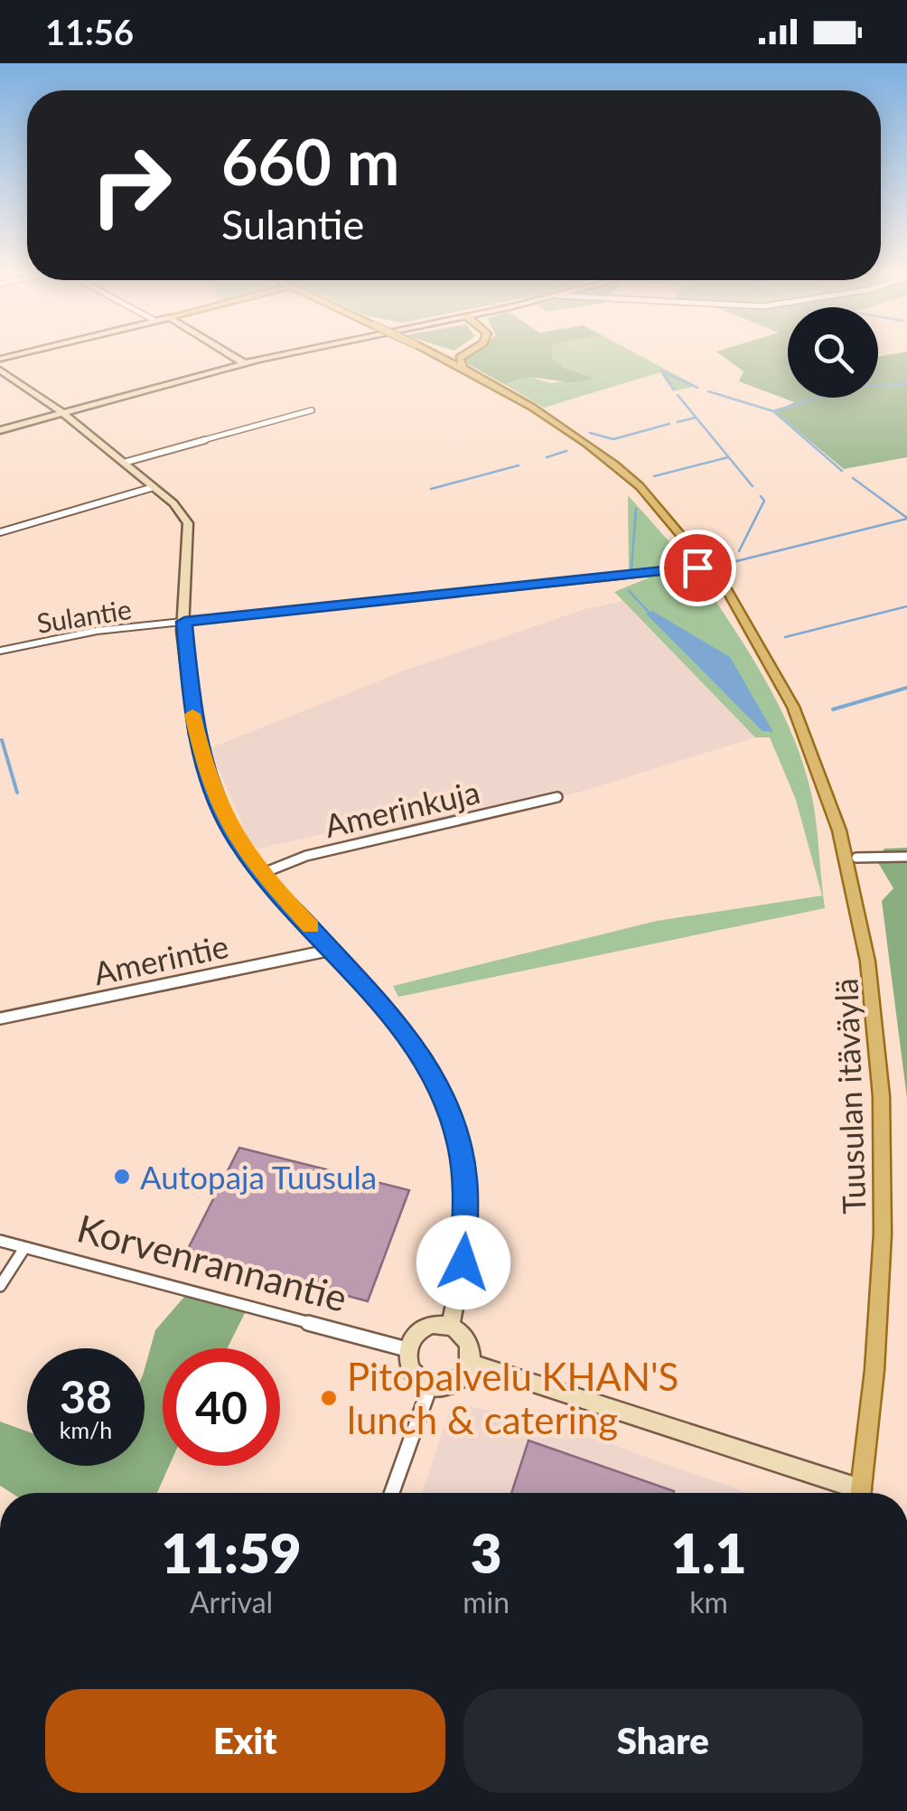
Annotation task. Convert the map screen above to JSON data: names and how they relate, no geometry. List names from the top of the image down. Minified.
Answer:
{"streets":{"main road":["Tuusulan itäväylä"],"street":["Sulantie","Amerinkuja","Amerintie","Korvenrannantie"]},"crossings":[["Sulantie","Tuusulan itäväylä"]],"places":["Autopaja Tuusula","Pitopalvelu KHAN'S lunch & catering"],"page":{"status":"11:56","turn":["660 m","Sulantie"],"speed":"38 km/h","limit":"40","eta":["11:59","Arrival","3","min","1.1","km"],"buttons":["Exit","Share"]}}
